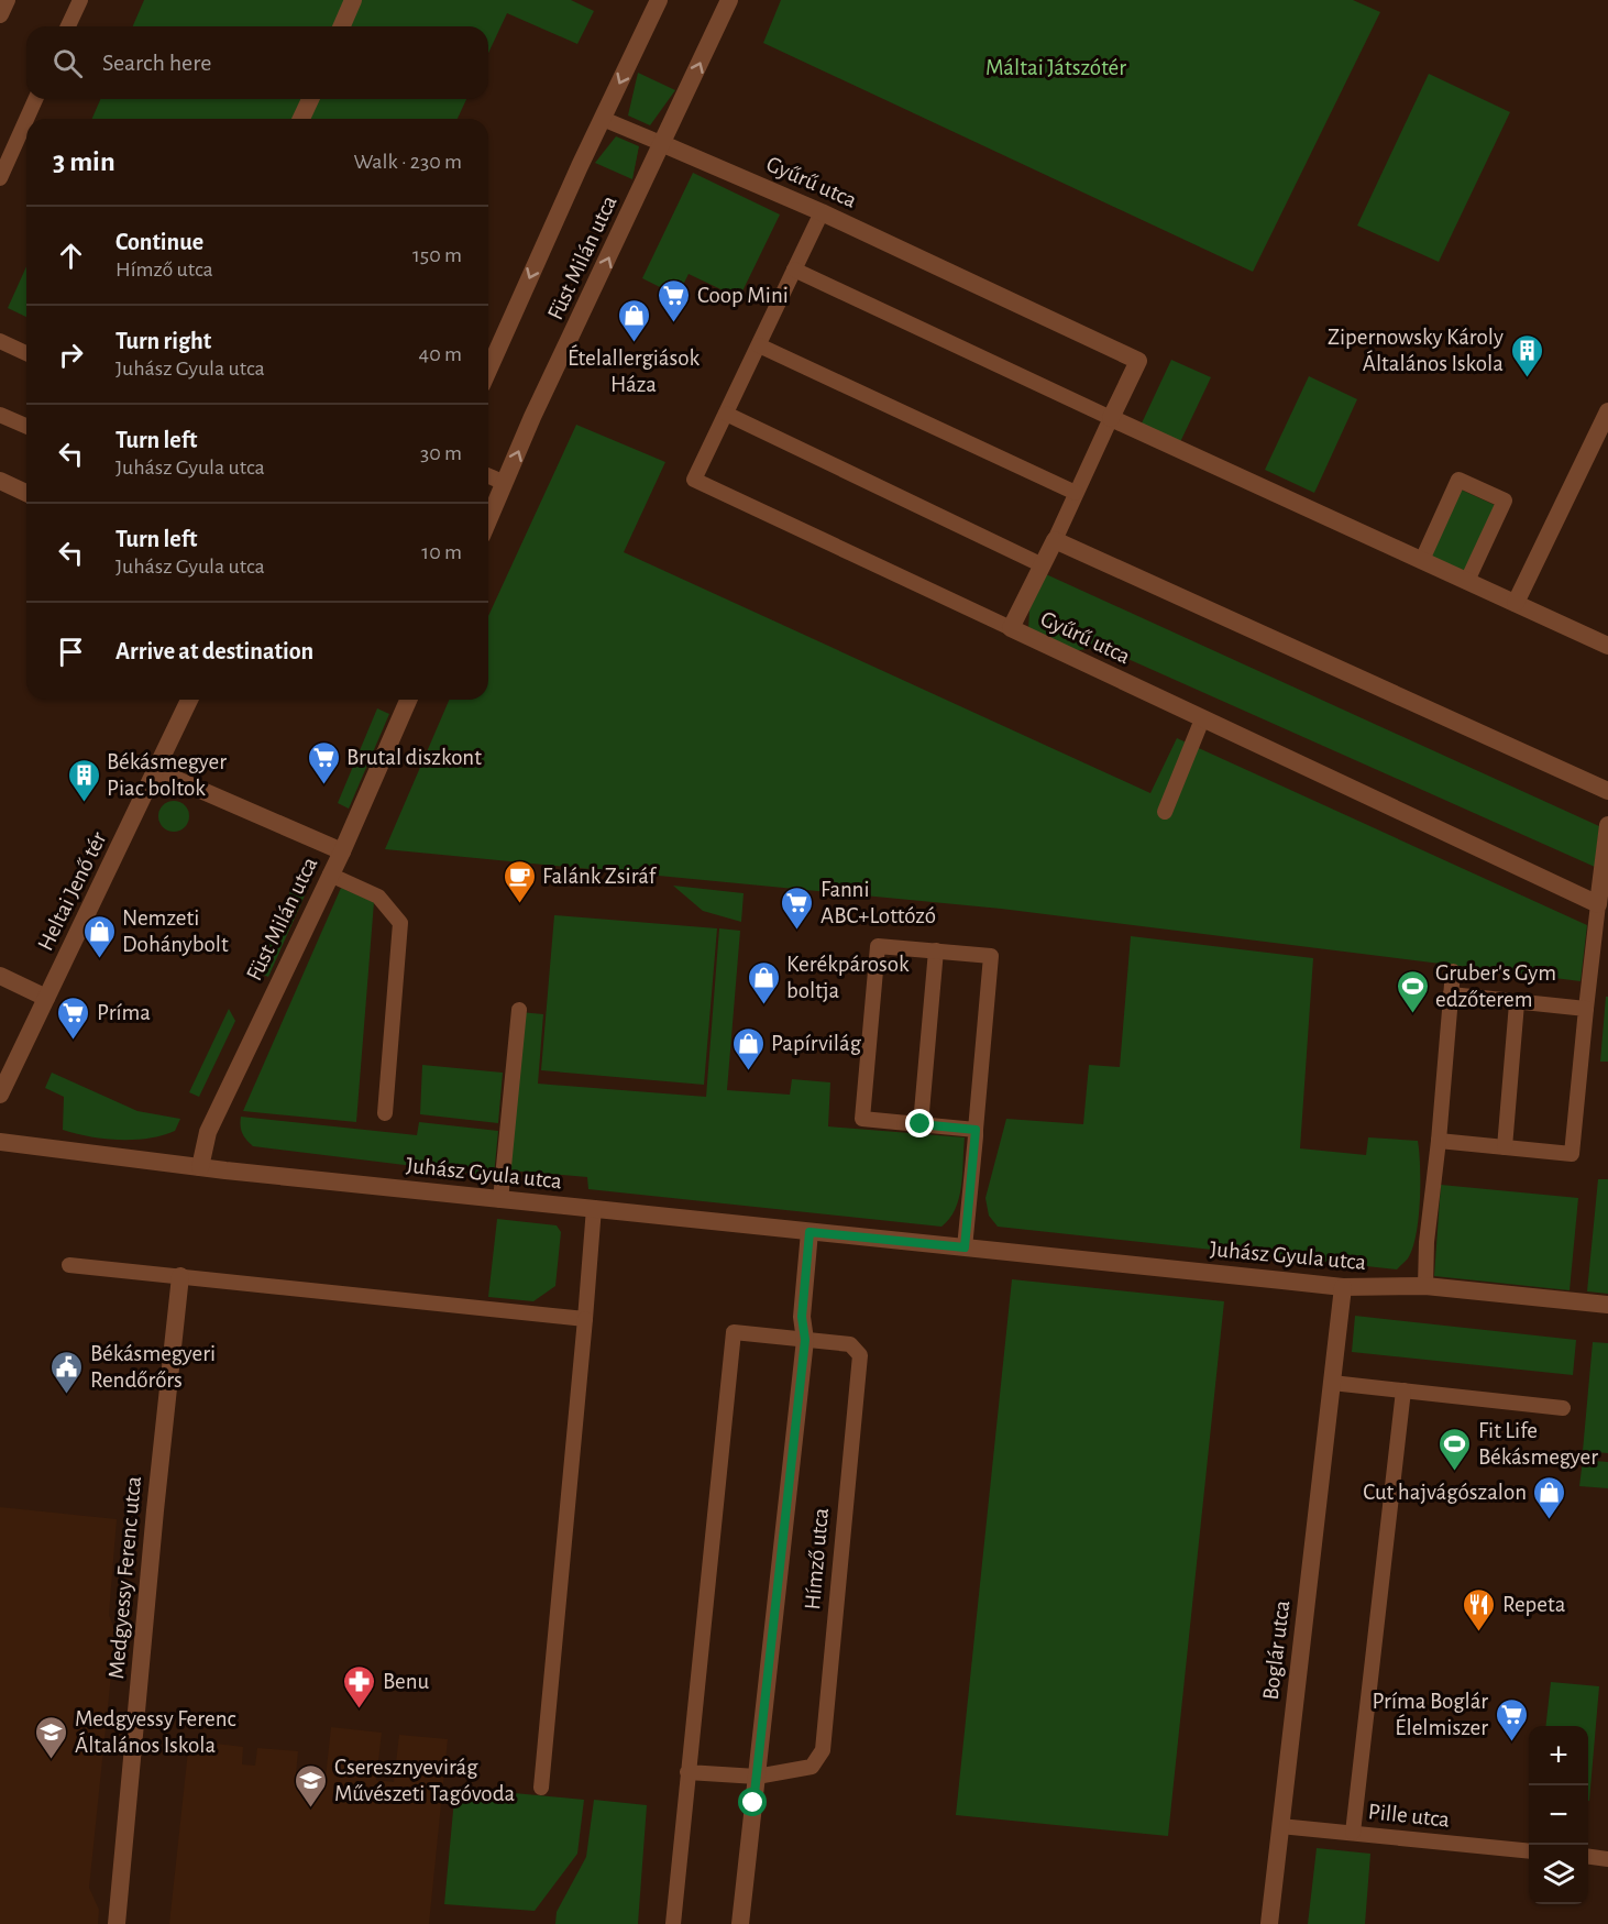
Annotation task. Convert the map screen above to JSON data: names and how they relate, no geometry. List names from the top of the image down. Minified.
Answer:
{"streets":{"street":["Gyűrű utca","Füst Milán utca","Heltai Jenő tér","Juhász Gyula utca","Hímző utca","Medgyessy Ferenc utca","Boglár utca"],"lane":["Pille utca"]},"crossings":[["Gyűrű utca","Füst Milán utca"],["Füst Milán utca","Juhász Gyula utca"],["Juhász Gyula utca","Hímző utca"],["Juhász Gyula utca","Boglár utca"],["Boglár utca","Pille utca"]],"parks":["Máltai Játszótér"],"places":{"supermarket":["Coop Mini","Brutal diszkont","Fanni ABC+Lottózó","Príma","Príma Boglár Élelmiszer"],"shop":["Ételallergiások Háza","Nemzeti Dohánybolt","Kerékpárosok boltja","Papírvilág","Cut hajvágószalon"],"building":["Zipernowsky Károly Általános Iskola","Békásmegyer Piac boltok"],"cafe":["Falánk Zsiráf"],"sports":["Gruber's Gym edzőterem","Fit Life Békásmegyer"],"public building":["Békásmegyeri Rendőrőrs"],"restaurant":["Repeta"],"pharmacy":["Benu"],"school or university":["Medgyessy Ferenc Általános Iskola","Cseresznyevirág Művészeti Tagóvoda"]},"page":{"search":"Search here","heading":["3 min","Walk · 230 m"],"list":[["Continue","Hímző utca","150 m"],["Turn right","Juhász Gyula utca","40 m"],["Turn left","Juhász Gyula utca","30 m"],["Turn left","Juhász Gyula utca","10 m"],"Arrive at destination"],"map_buttons":["+","−"]}}
